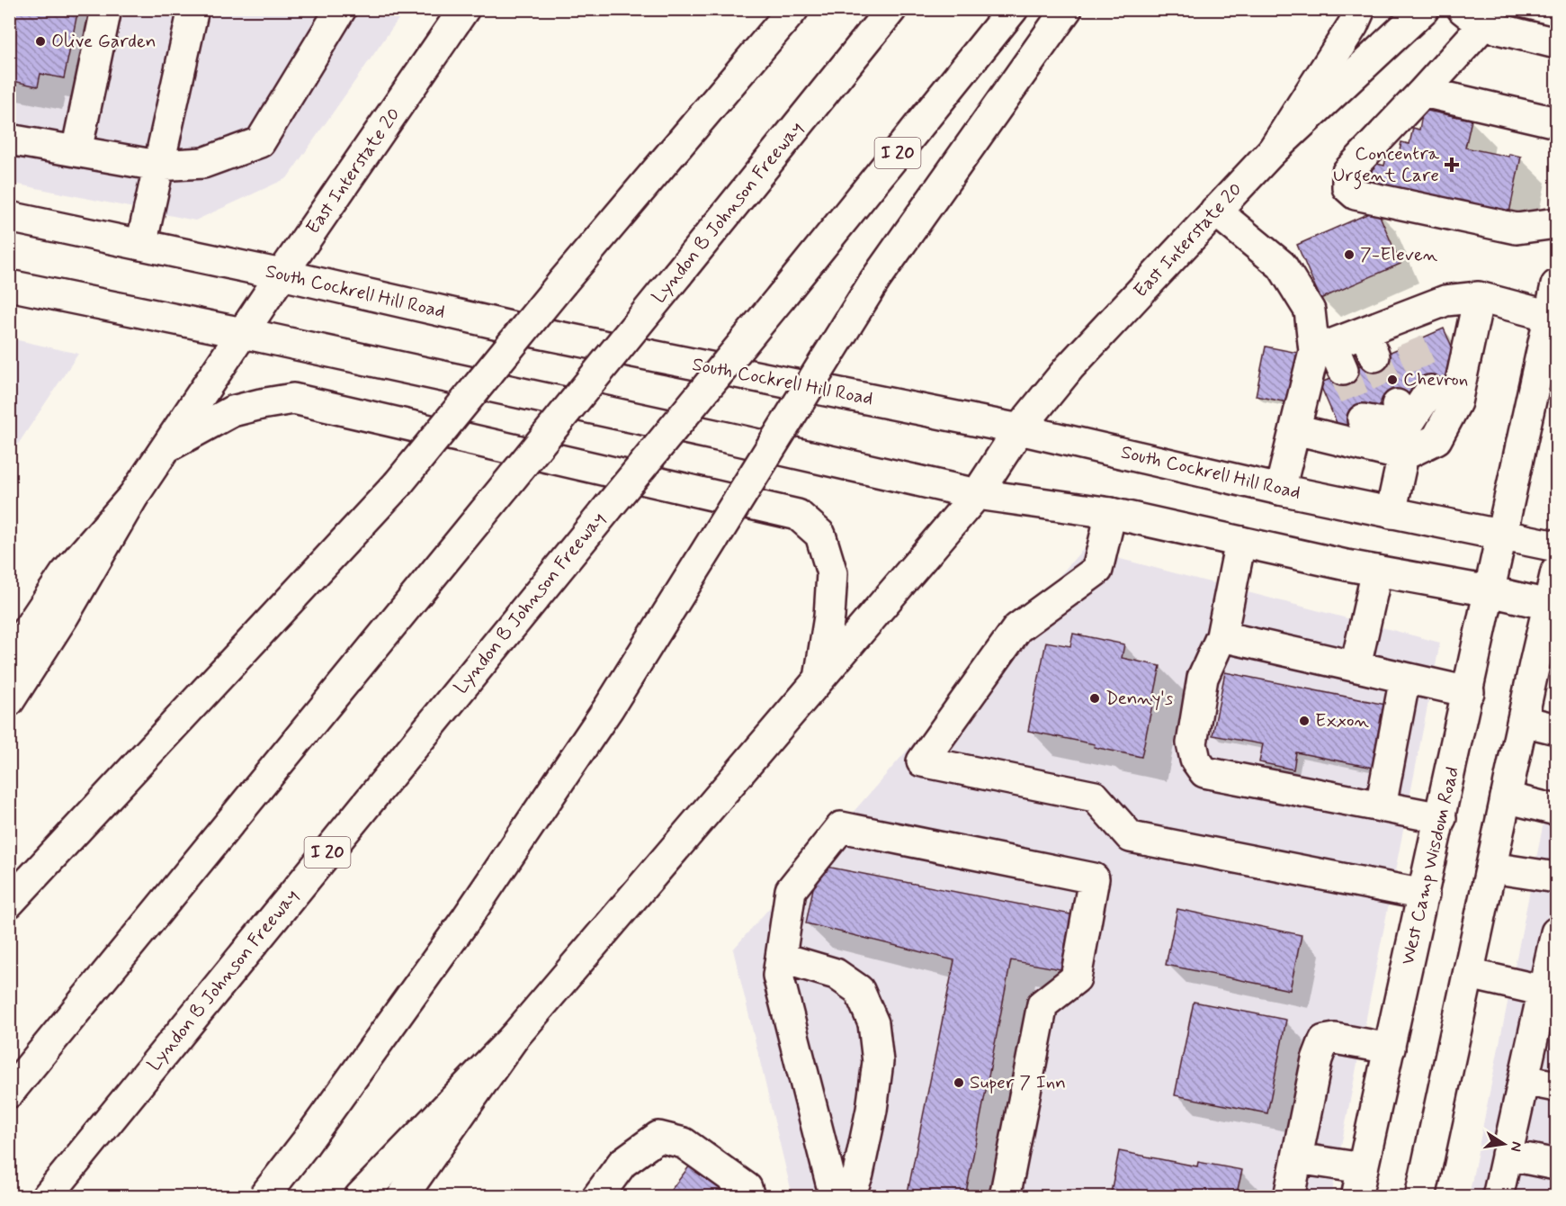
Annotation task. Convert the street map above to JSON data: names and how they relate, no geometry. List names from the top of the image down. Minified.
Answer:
{"streets":{"main road":["I 20","East Interstate 20","Lyndon B Johnson Freeway","South Cockrell Hill Road","West Camp Wisdom Road"]},"crossings":[["East Interstate 20","South Cockrell Hill Road"],["South Cockrell Hill Road","West Camp Wisdom Road"]],"places":{"other":["Olive Garden","7-Eleven","Chevron","Denny's","Exxon","Super 7 Inn"],"health":["Concentra Urgent Care"]},"north":"right"}
